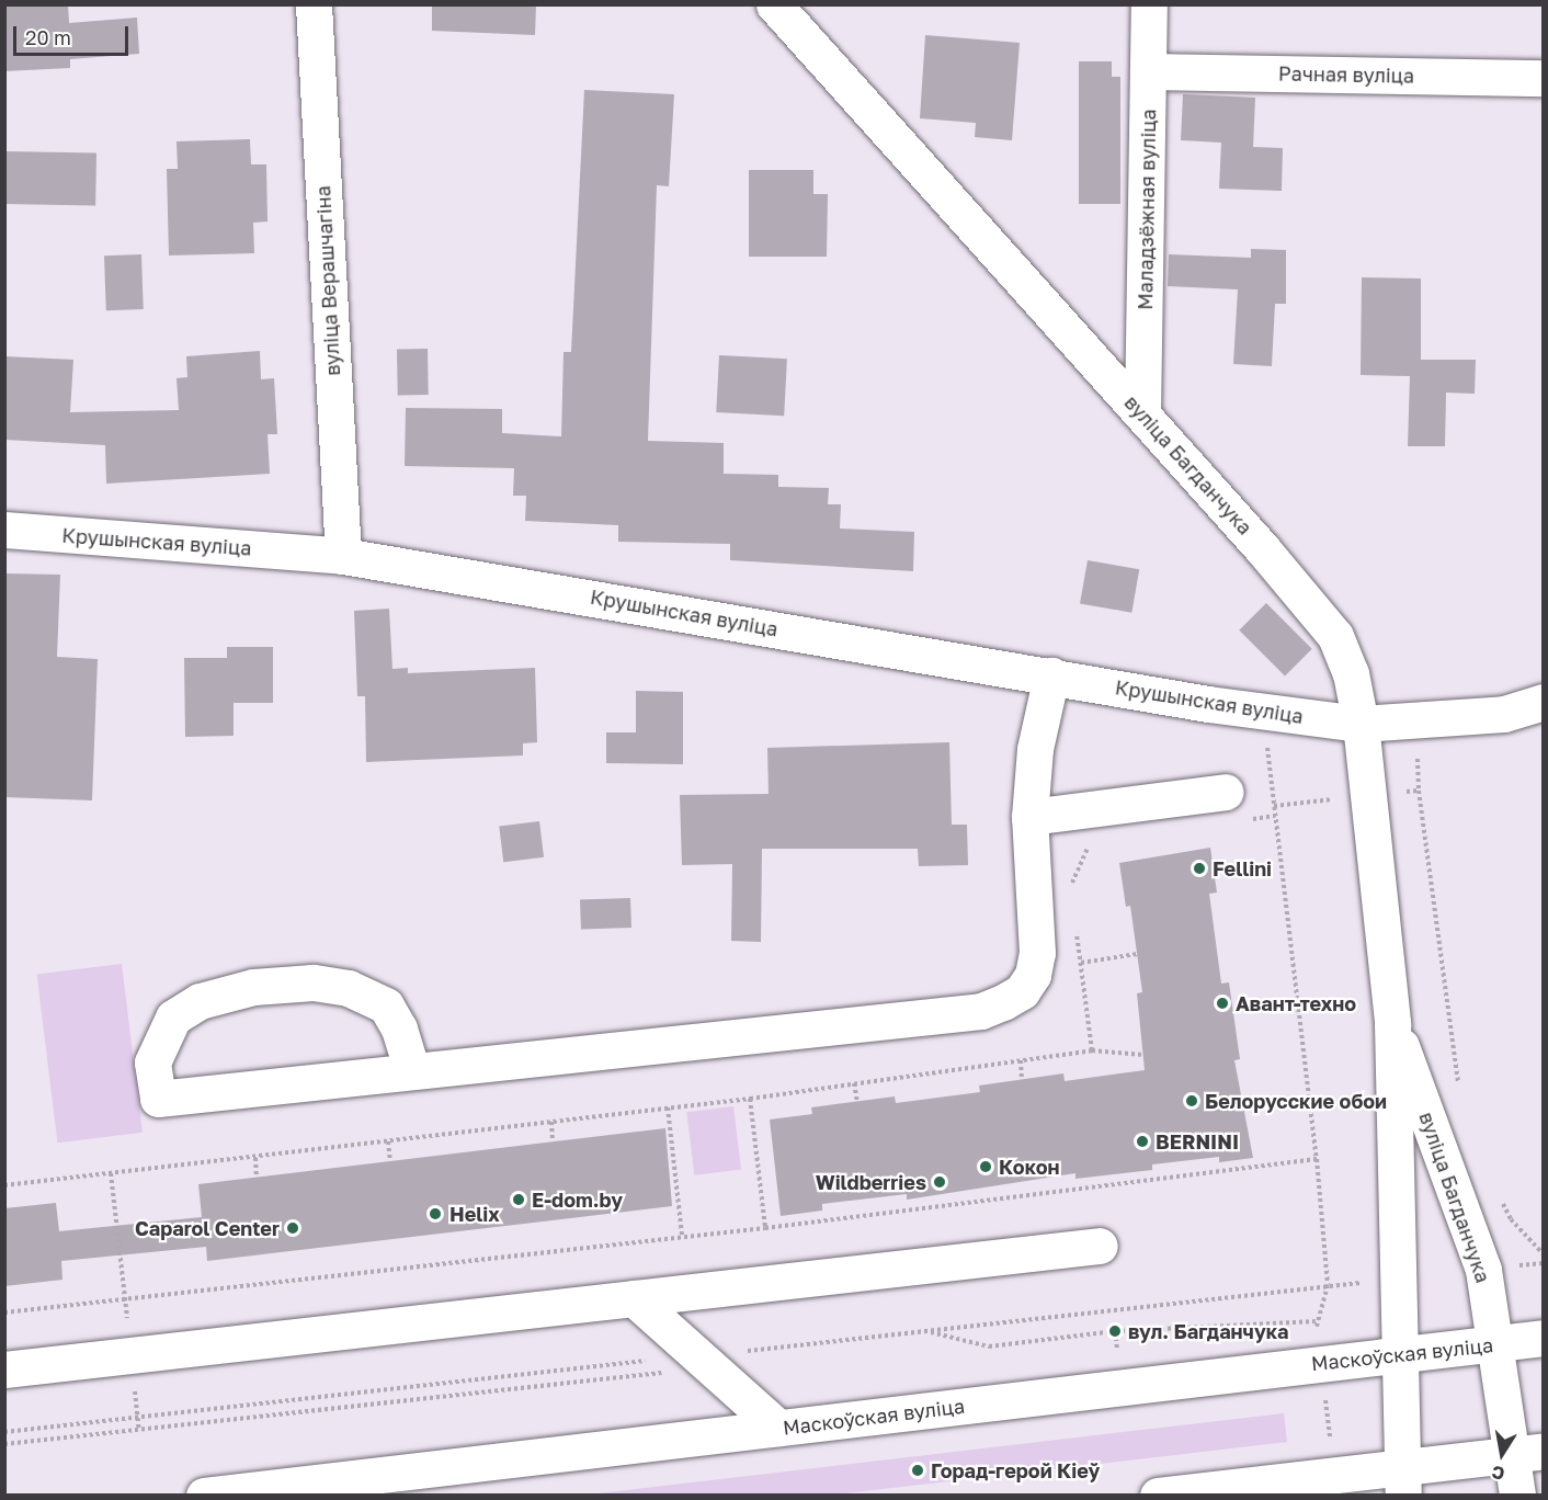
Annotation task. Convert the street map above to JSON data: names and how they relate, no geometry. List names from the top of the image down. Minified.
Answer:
{"streets":{"street":["Рачная вуліца","Маладзёжная вуліца","вуліца Верашчагіна","вуліца Багданчука","Крушынская вуліца","Маскоўская вуліца"]},"crossings":[["Рачная вуліца","Маладзёжная вуліца"],["Маладзёжная вуліца","вуліца Багданчука"],["вуліца Верашчагіна","Крушынская вуліца"],["вуліца Багданчука","Крушынская вуліца"],["вуліца Багданчука","Маскоўская вуліца"]],"places":["Fellini","Авант-техно","Белорусские обои","BERNINI","Кокон","Wildberries","E-dom.by","Helix","Caparol Center","вул. Багданчука","Горад-герой Кіеў"],"scale_bar":"20 m","north":"bottom"}
